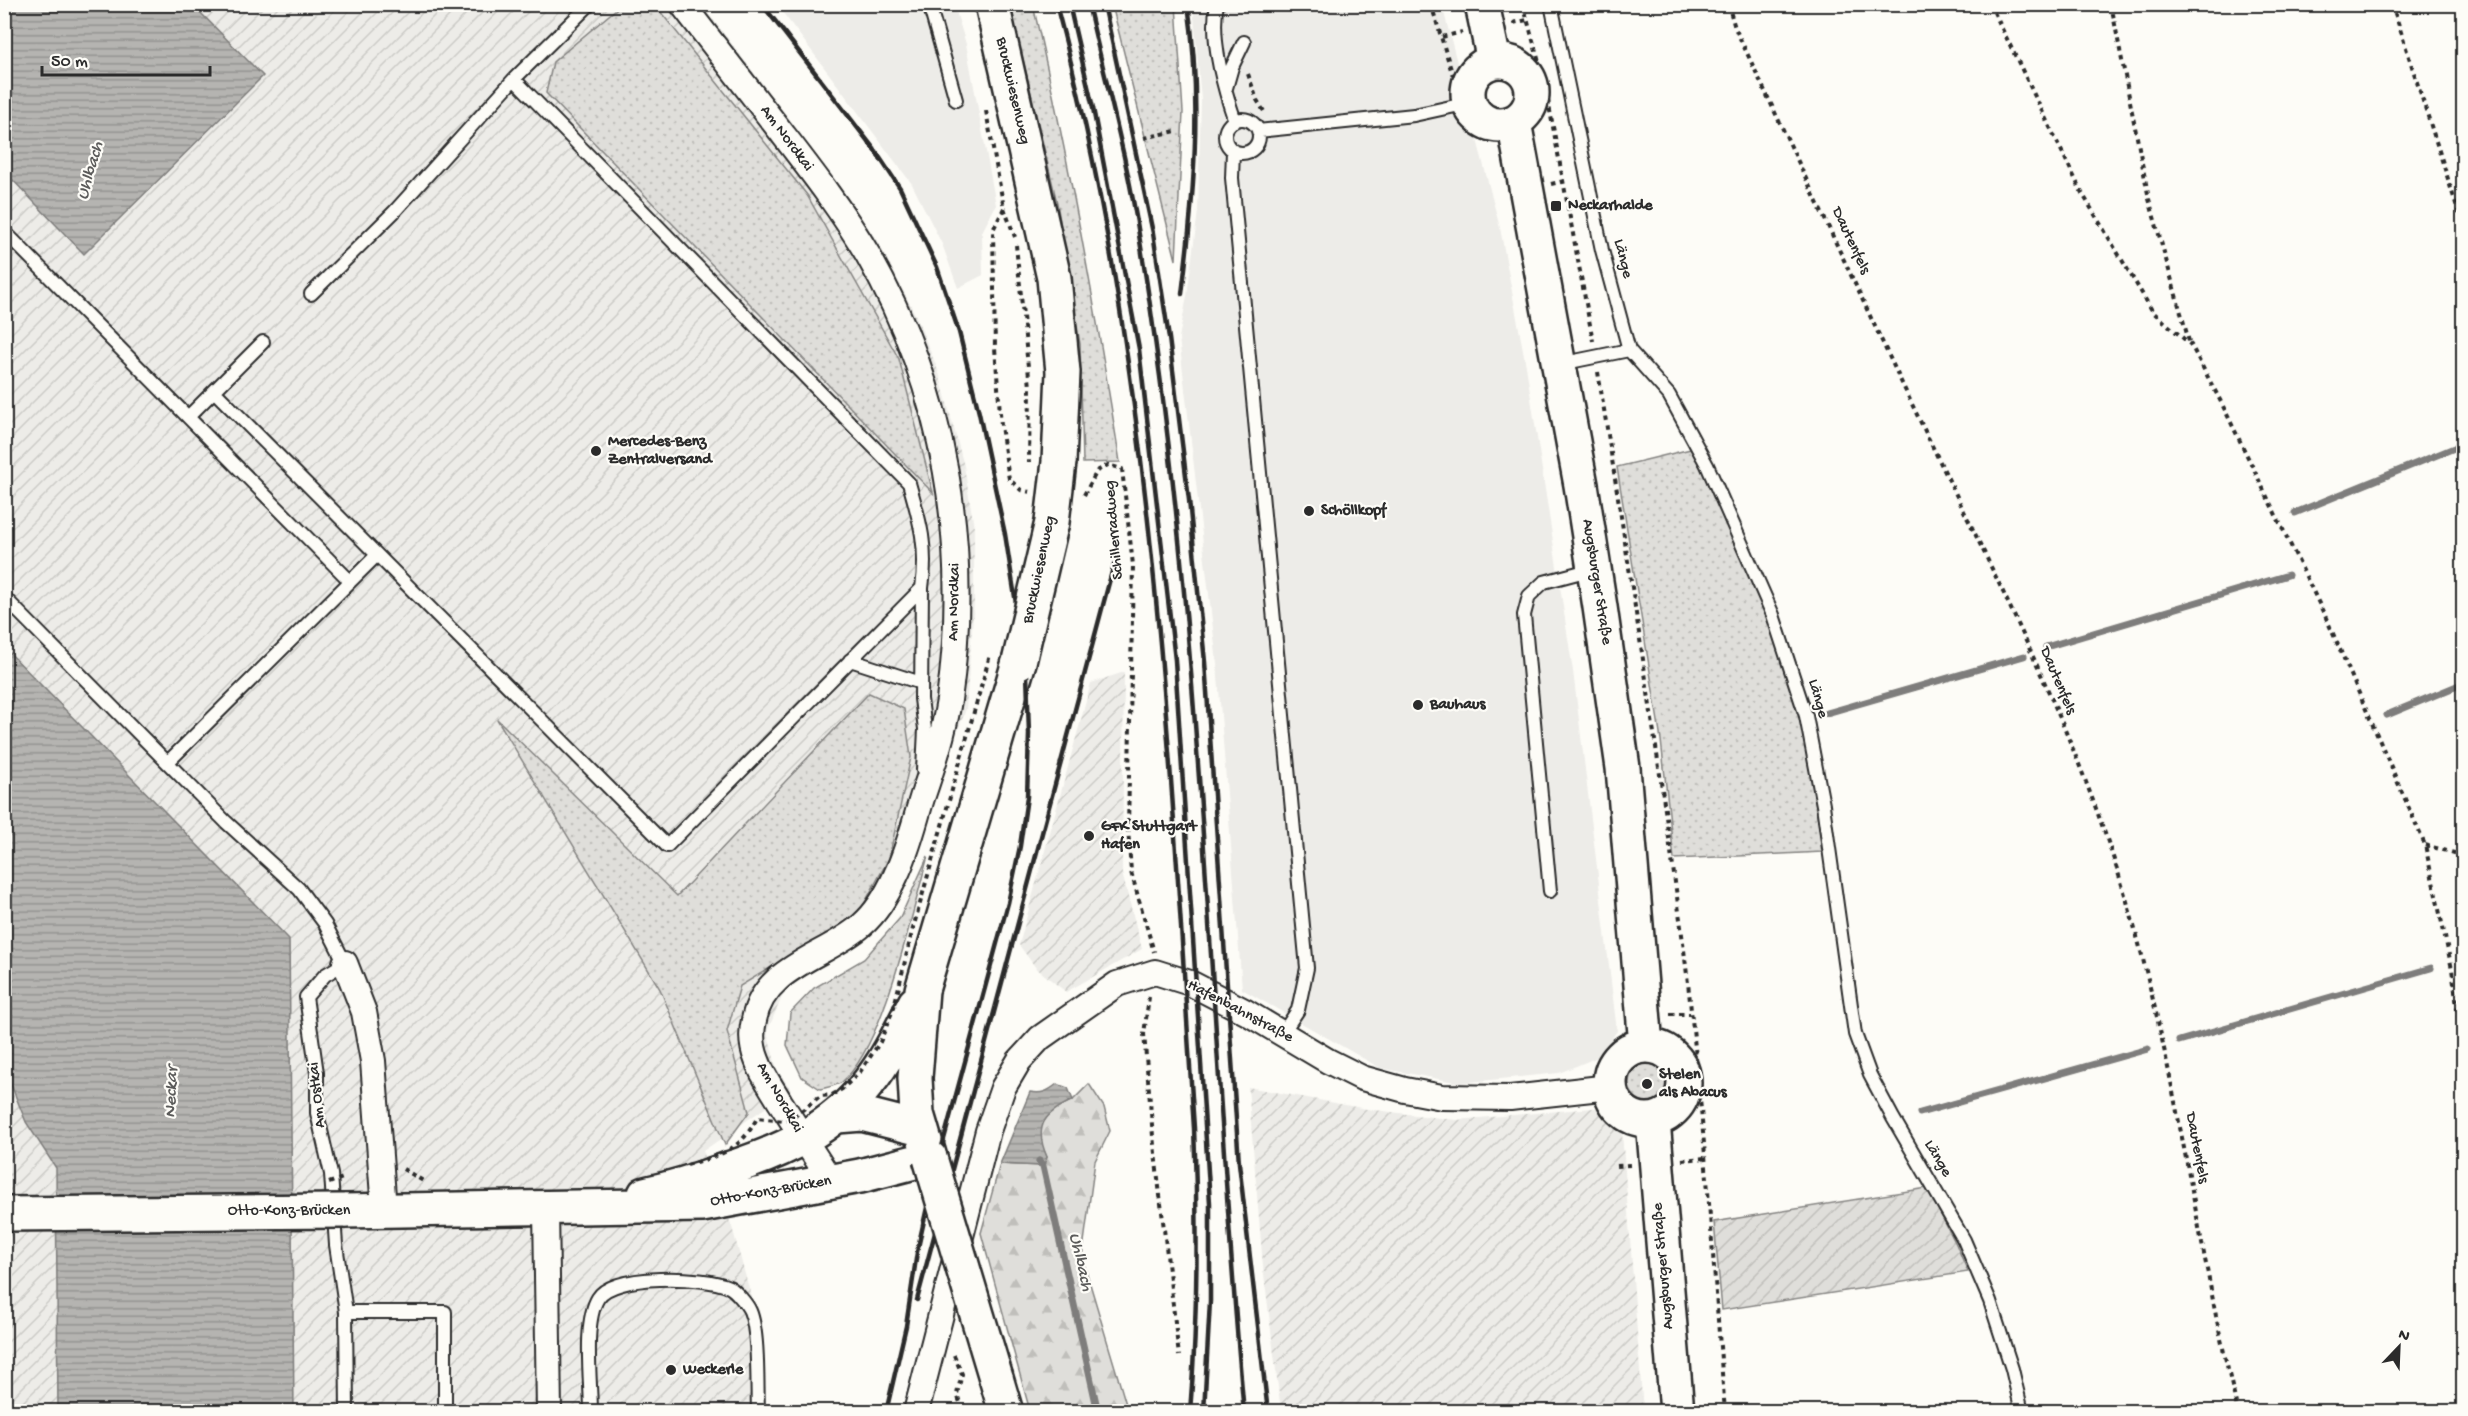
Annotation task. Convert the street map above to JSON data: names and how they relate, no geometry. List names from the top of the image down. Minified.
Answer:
{"streets":{"main road":["Bruckwiesenweg","Augsburger Straße","Otto-Konz-Brücken"],"street":["Am Nordkai","Hafenbahnstraße"],"lane":["Länge","Am Ostkai"],"path":["Dautenfels","Schillerradweg"]},"crossings":[["Bruckwiesenweg","Otto-Konz-Brücken"],["Am Nordkai","Otto-Konz-Brücken"],["Augsburger Straße","Hafenbahnstraße"]],"water":["Uhlbach","Neckar"],"places":{"transit":["Neckarhalde"],"other":["Mercedes-Benz Zentralversand","Schöllkopf","Bauhaus","GFK Stuttgart Hafen","Stelen als Abacus","Weckerle"]},"scale_bar":"50 m","north":"top right"}
